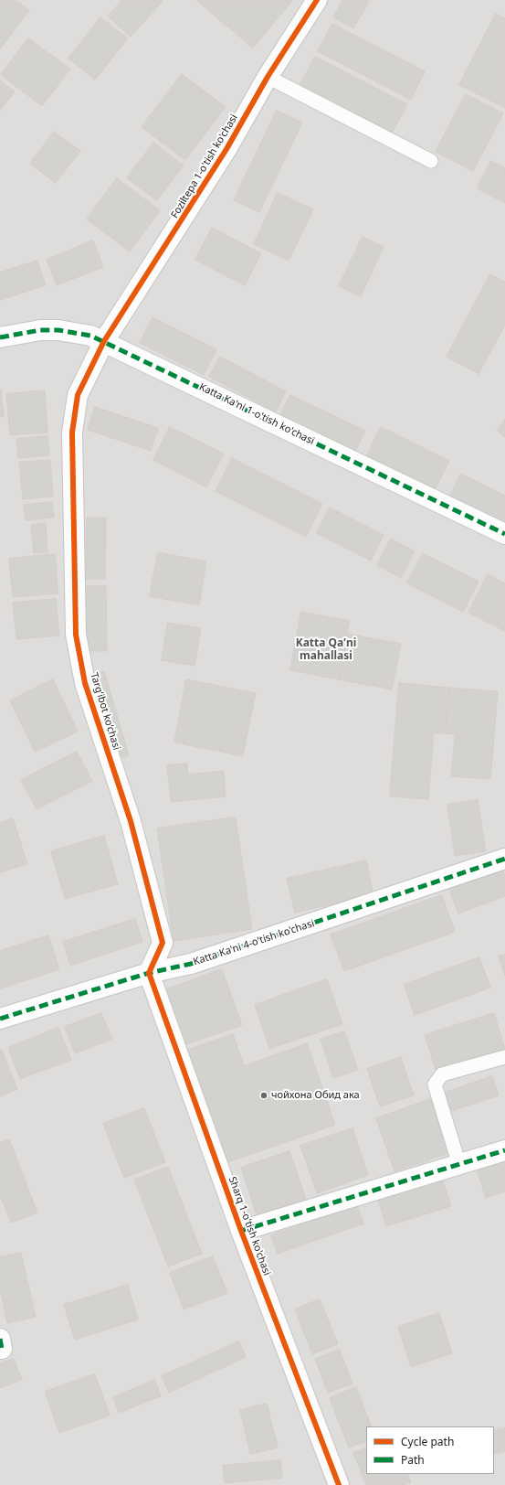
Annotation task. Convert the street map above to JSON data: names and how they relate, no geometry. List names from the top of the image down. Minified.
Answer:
{"streets":{"street":["Foziltepa 1-o'tish ko'chasi","Katta Ka'ni 1-o'tish ko'chasi","Targ‘ibot ko‘chasi","Katta Ka'ni 4-o'tish ko'chasi","Sharq 1-o'tish ko'chasi"]},"crossings":[["Foziltepa 1-o'tish ko'chasi","Katta Ka'ni 1-o'tish ko'chasi"],["Foziltepa 1-o'tish ko'chasi","Targ‘ibot ko‘chasi"],["Katta Ka'ni 1-o'tish ko'chasi","Targ‘ibot ko‘chasi"],["Targ‘ibot ko‘chasi","Katta Ka'ni 4-o'tish ko'chasi"],["Targ‘ibot ko‘chasi","Sharq 1-o'tish ko'chasi"],["Katta Ka'ni 4-o'tish ko'chasi","Sharq 1-o'tish ko'chasi"]],"districts":["Katta Qaʼni mahallasi"],"places":["чойхона Обид ака"],"legend":["Cycle path","Path"]}
